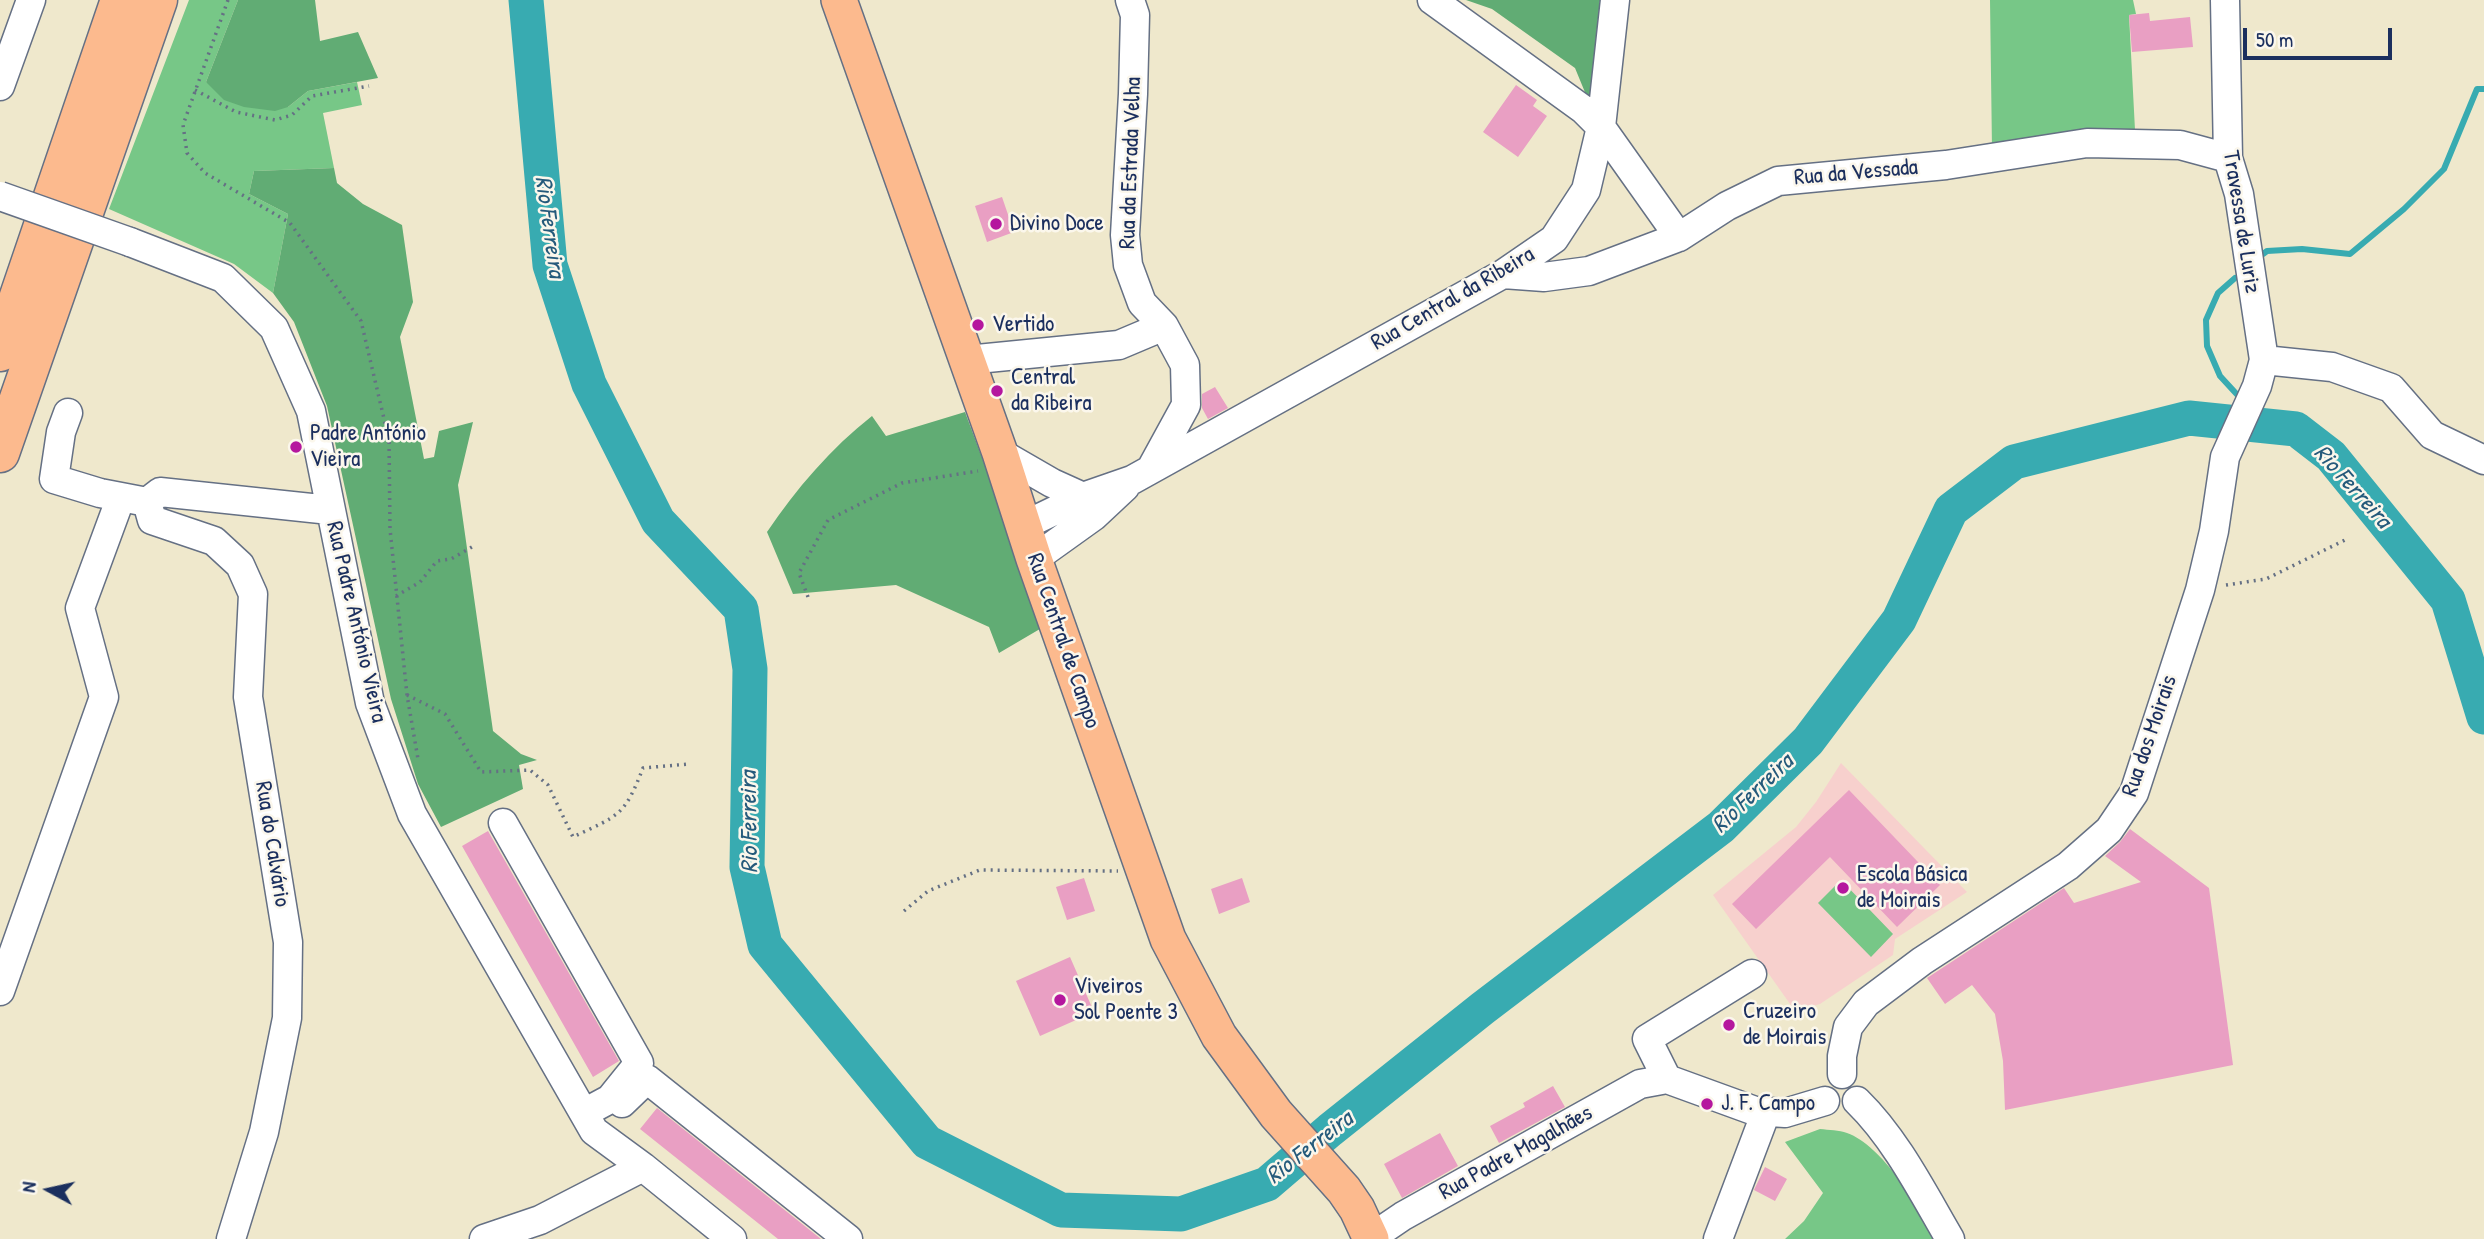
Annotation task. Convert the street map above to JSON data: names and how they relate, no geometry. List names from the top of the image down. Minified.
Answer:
{"streets":{"main road":["Rua Central de Campo"],"street":["Rua da Estrada Velha","Rua da Vessada","Travessa de Luriz","Rua Central da Ribeira","Rua Padre António Vieira","Rua dos Moirais","Rua do Calvário","Rua Padre Magalhães"]},"crossings":[["Rua da Estrada Velha","Rua Central da Ribeira"],["Rua da Vessada","Travessa de Luriz"],["Rua da Vessada","Rua Central da Ribeira"],["Travessa de Luriz","Rua dos Moirais"],["Rua Central da Ribeira","Rua Central de Campo"],["Rua Central de Campo","Rua Padre Magalhães"]],"water":["Rio Ferreira"],"places":["Divino Doce","Vertido","Central da Ribeira","Padre António Vieira","Escola Básica de Moirais","Viveiros Sol Poente 3","Cruzeiro de Moirais","J. F. Campo"],"scale_bar":"50 m","north":"left"}
